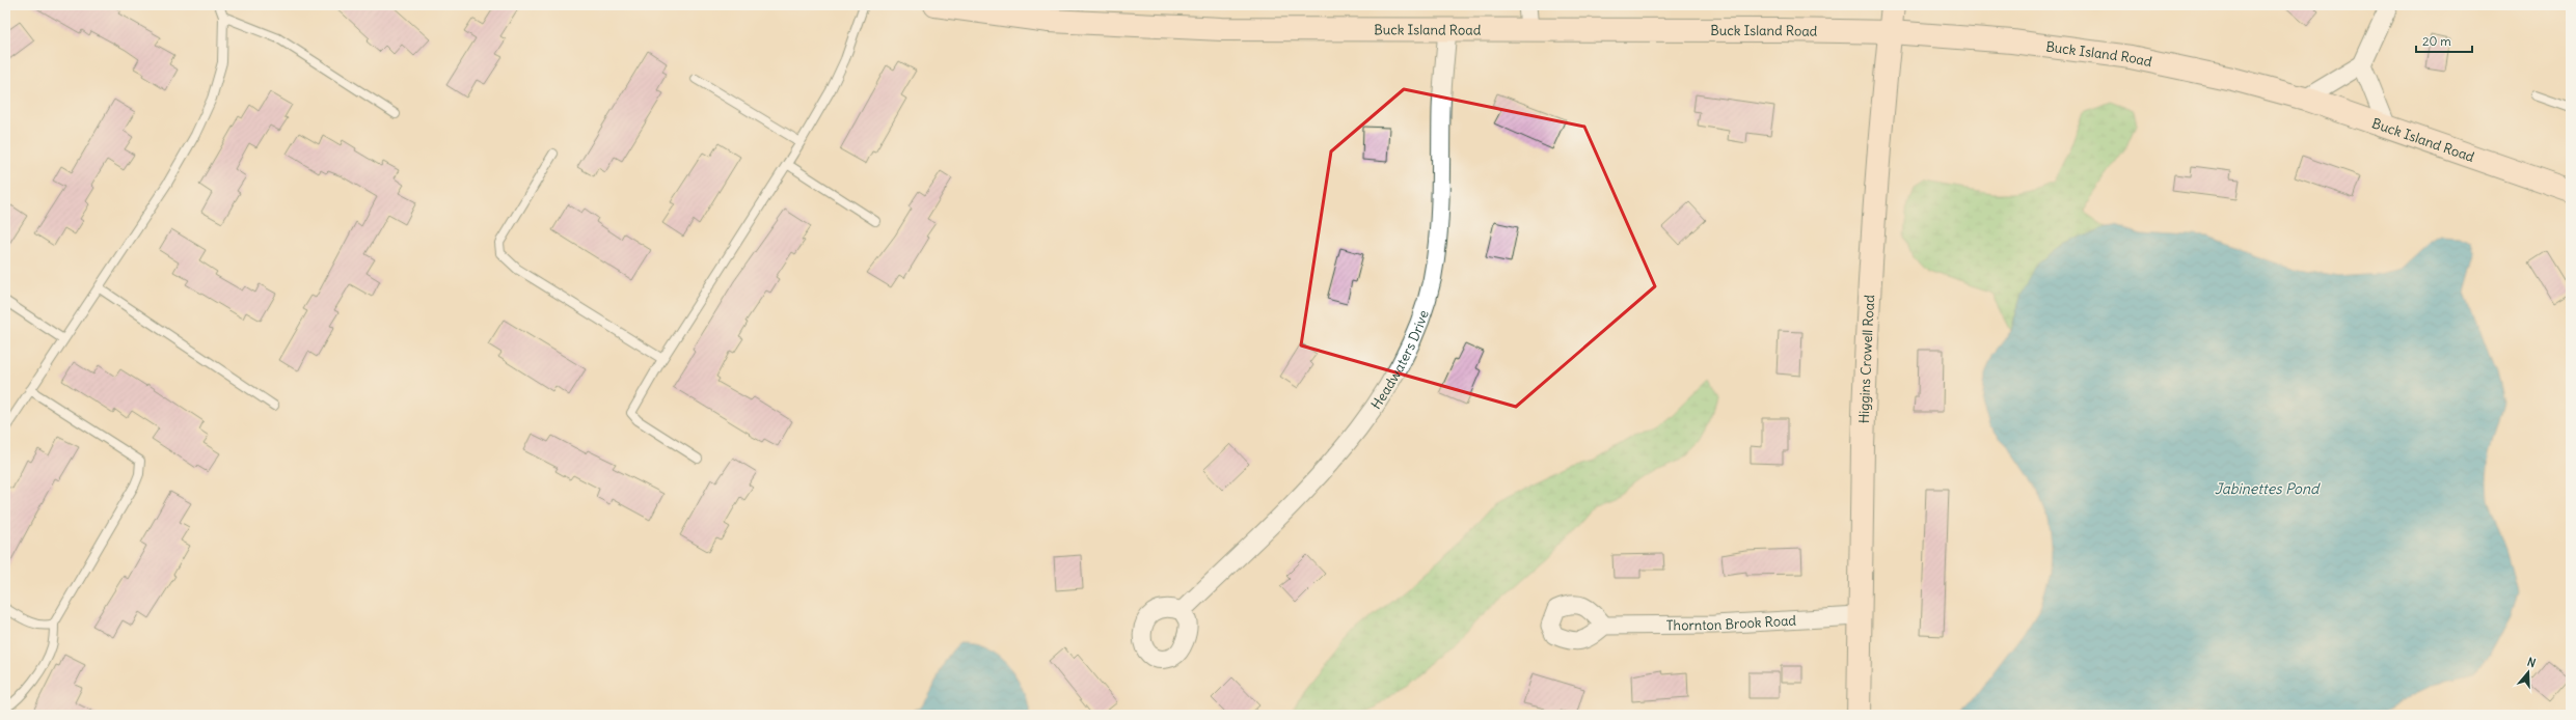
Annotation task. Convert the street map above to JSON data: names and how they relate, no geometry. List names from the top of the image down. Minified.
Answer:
{"streets":{"main road":["Buck Island Road","Higgins Crowell Road"],"street":["Headwaters Drive","Thornton Brook Road"]},"crossings":[["Buck Island Road","Headwaters Drive"],["Buck Island Road","Higgins Crowell Road"],["Higgins Crowell Road","Thornton Brook Road"]],"water":["Jabinettes Pond"],"scale_bar":"20 m","north":"top"}
